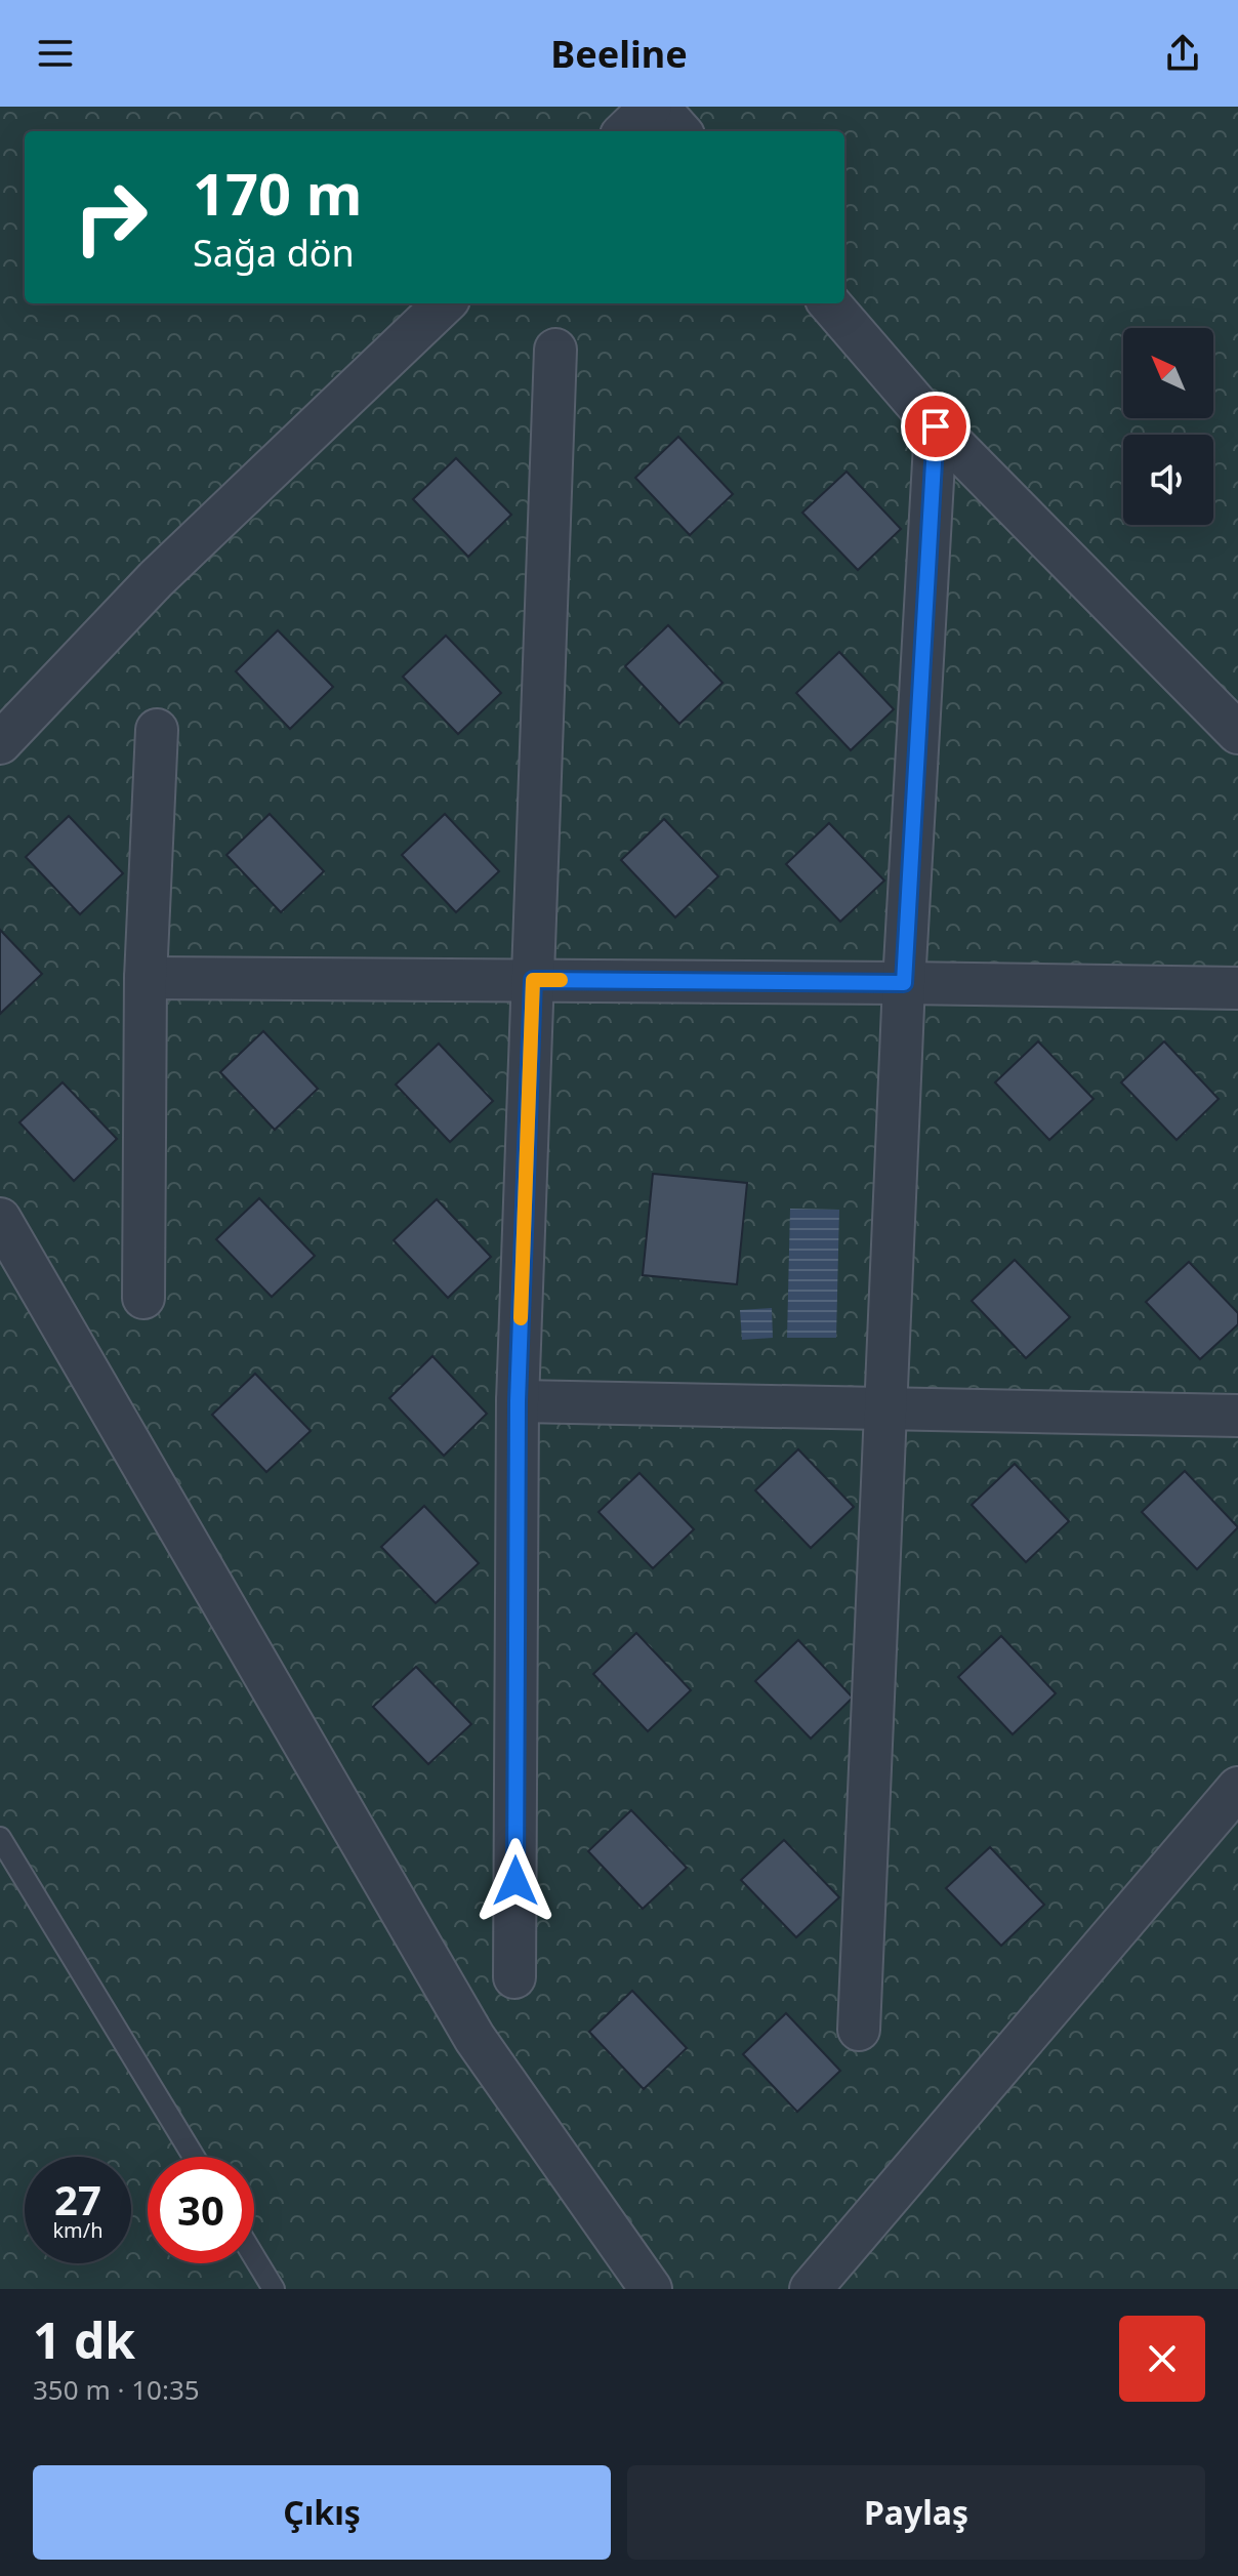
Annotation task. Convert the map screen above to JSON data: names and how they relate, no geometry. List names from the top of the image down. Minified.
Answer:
{"north":"top left","page":{"header":"Beeline","turn":["170 m","Sağa dön"],"speed":"27 km/h","limit":"30","heading":["1 dk","350 m · 10:35"],"buttons":["Çıkış","Paylaş"]}}
